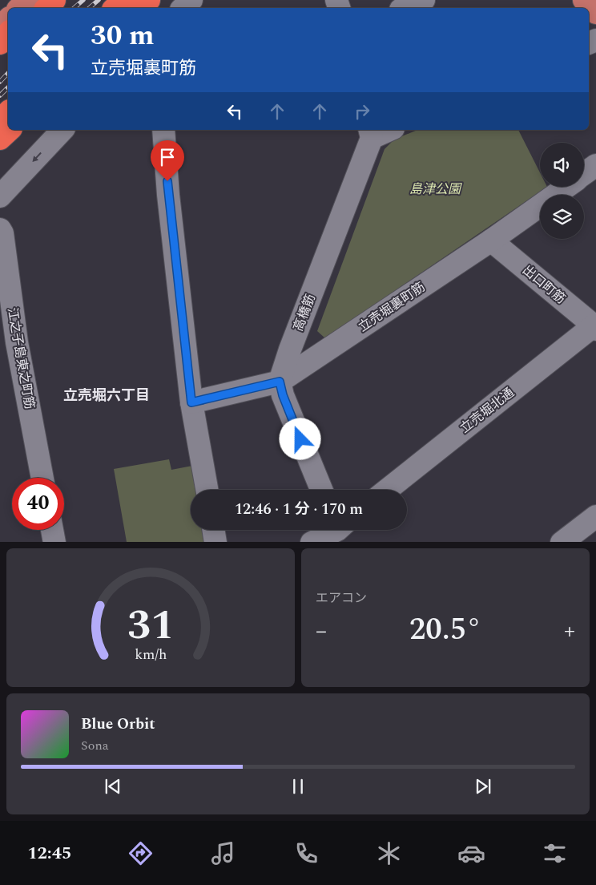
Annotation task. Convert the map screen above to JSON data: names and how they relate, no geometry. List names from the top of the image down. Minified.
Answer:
{"streets":{"street":["出口町筋","立売堀裏町筋","高橋筋","江之子島東之町筋","立売堀北通"]},"crossings":[["出口町筋","立売堀裏町筋"],["出口町筋","立売堀北通"],["立売堀裏町筋","高橋筋"]],"districts":["立売堀六丁目"],"parks":["島津公園"],"page":{"turn":["30 m","立売堀裏町筋"],"limit":"40","trip":"12:46 · 1 分 · 170 m","tile":"エアコン","heat":["−","20.5°","+"],"song":["Blue Orbit","Sona"],"tabs":"12:45","gauge":["31","km/h"]}}
